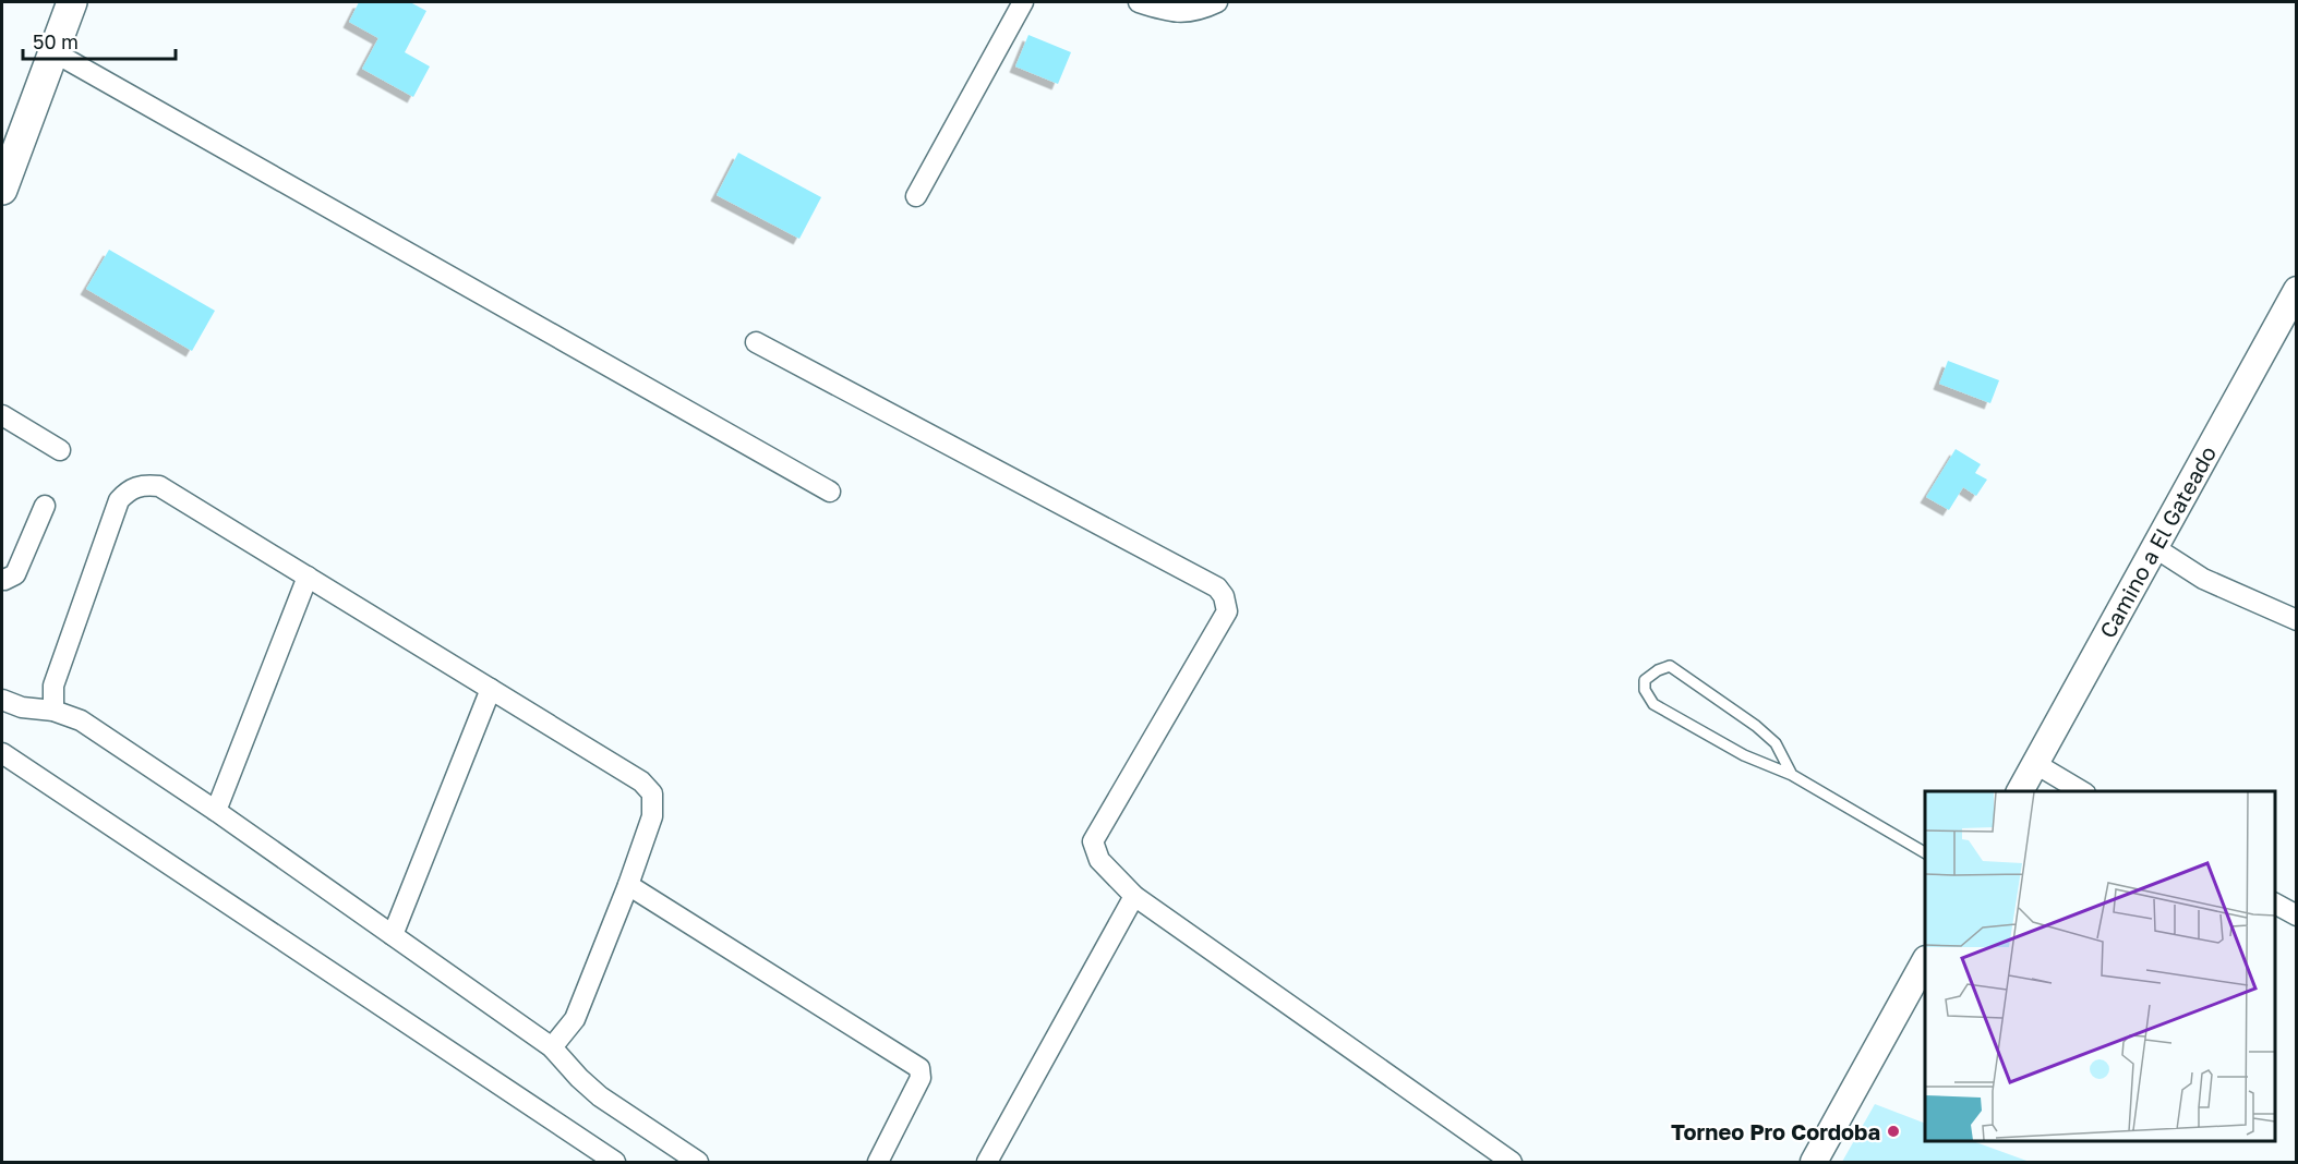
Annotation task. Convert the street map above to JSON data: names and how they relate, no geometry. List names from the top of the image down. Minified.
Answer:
{"streets":{"street":["Camino a El Gateado"]},"places":["Torneo Pro Cordoba"],"scale_bar":"50 m"}
